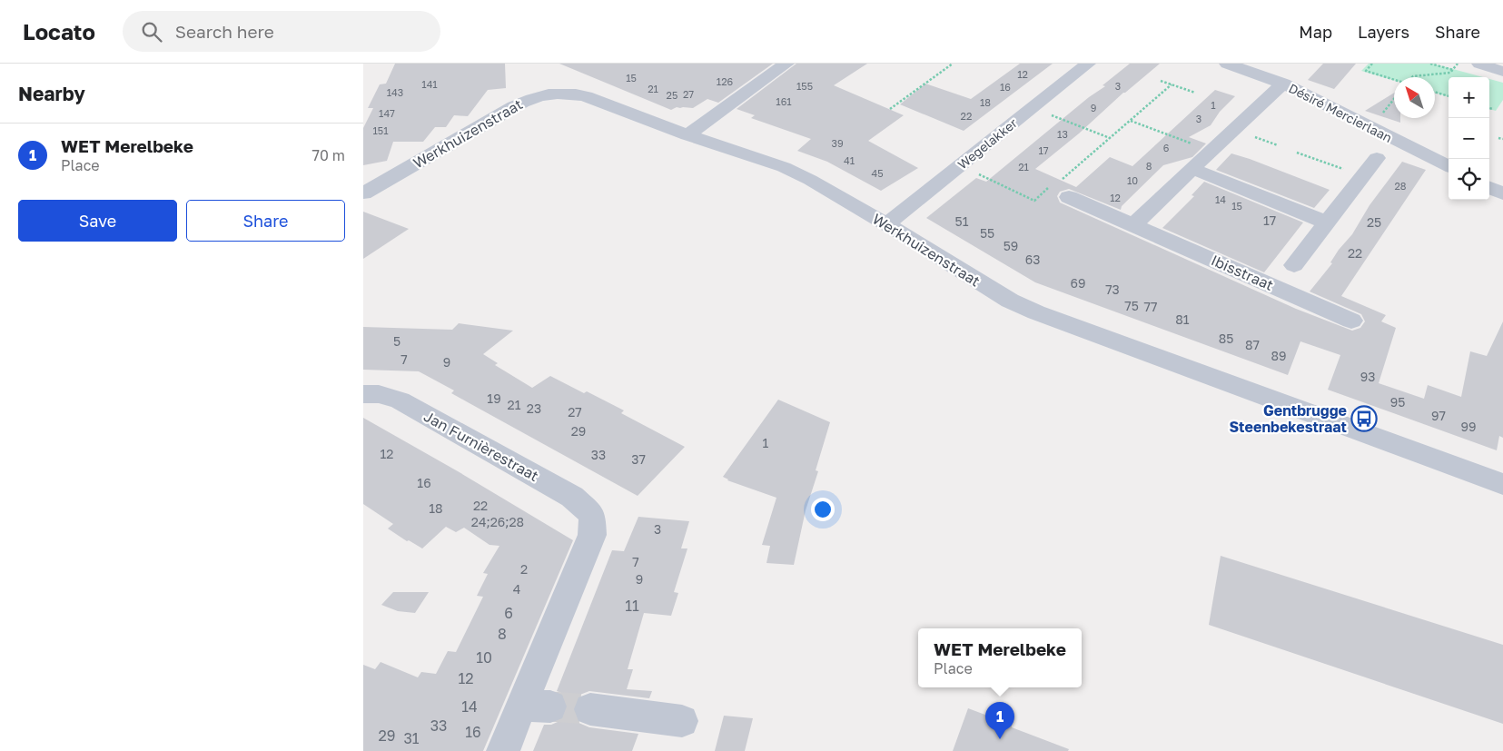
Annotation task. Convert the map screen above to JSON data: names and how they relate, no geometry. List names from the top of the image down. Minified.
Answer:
{"streets":{"street":["Désiré Mercierlaan","Werkhuizenstraat","Wegelakker","Ibisstraat","Jan Furnièrestraat"]},"crossings":[["Werkhuizenstraat","Wegelakker"]],"places":{"bus stop":["Gentbrugge Steenbekestraat"]},"house_numbers":["12","15","126","141","155","3","16","21","143","27","25","161","18","1","9","147","22","3","151","13","39","6","17","41","8","21","45","10","28","12","14","15","17","51","25","55","59","22","63","69","73","75","77","81","85","5","87","89","7","9","93","19","95","21","23","27","97","99","29","1","12","33","37","16","22","18","24;26;28","3","7","2","9","4","11","6","8","10","12","14","33","16","29","31"],"north":"top left","page":{"header":"Locato","search":"Search here","nav":["Map","Layers","Share"],"heading":"Nearby","map_buttons":["+","−"],"list":[{"mark":"1","name":"WET Merelbeke","note":"Place","value":"70 m"}],"buttons":["Save","Share"],"popup":["WET Merelbeke","Place"],"pins":"1"}}
